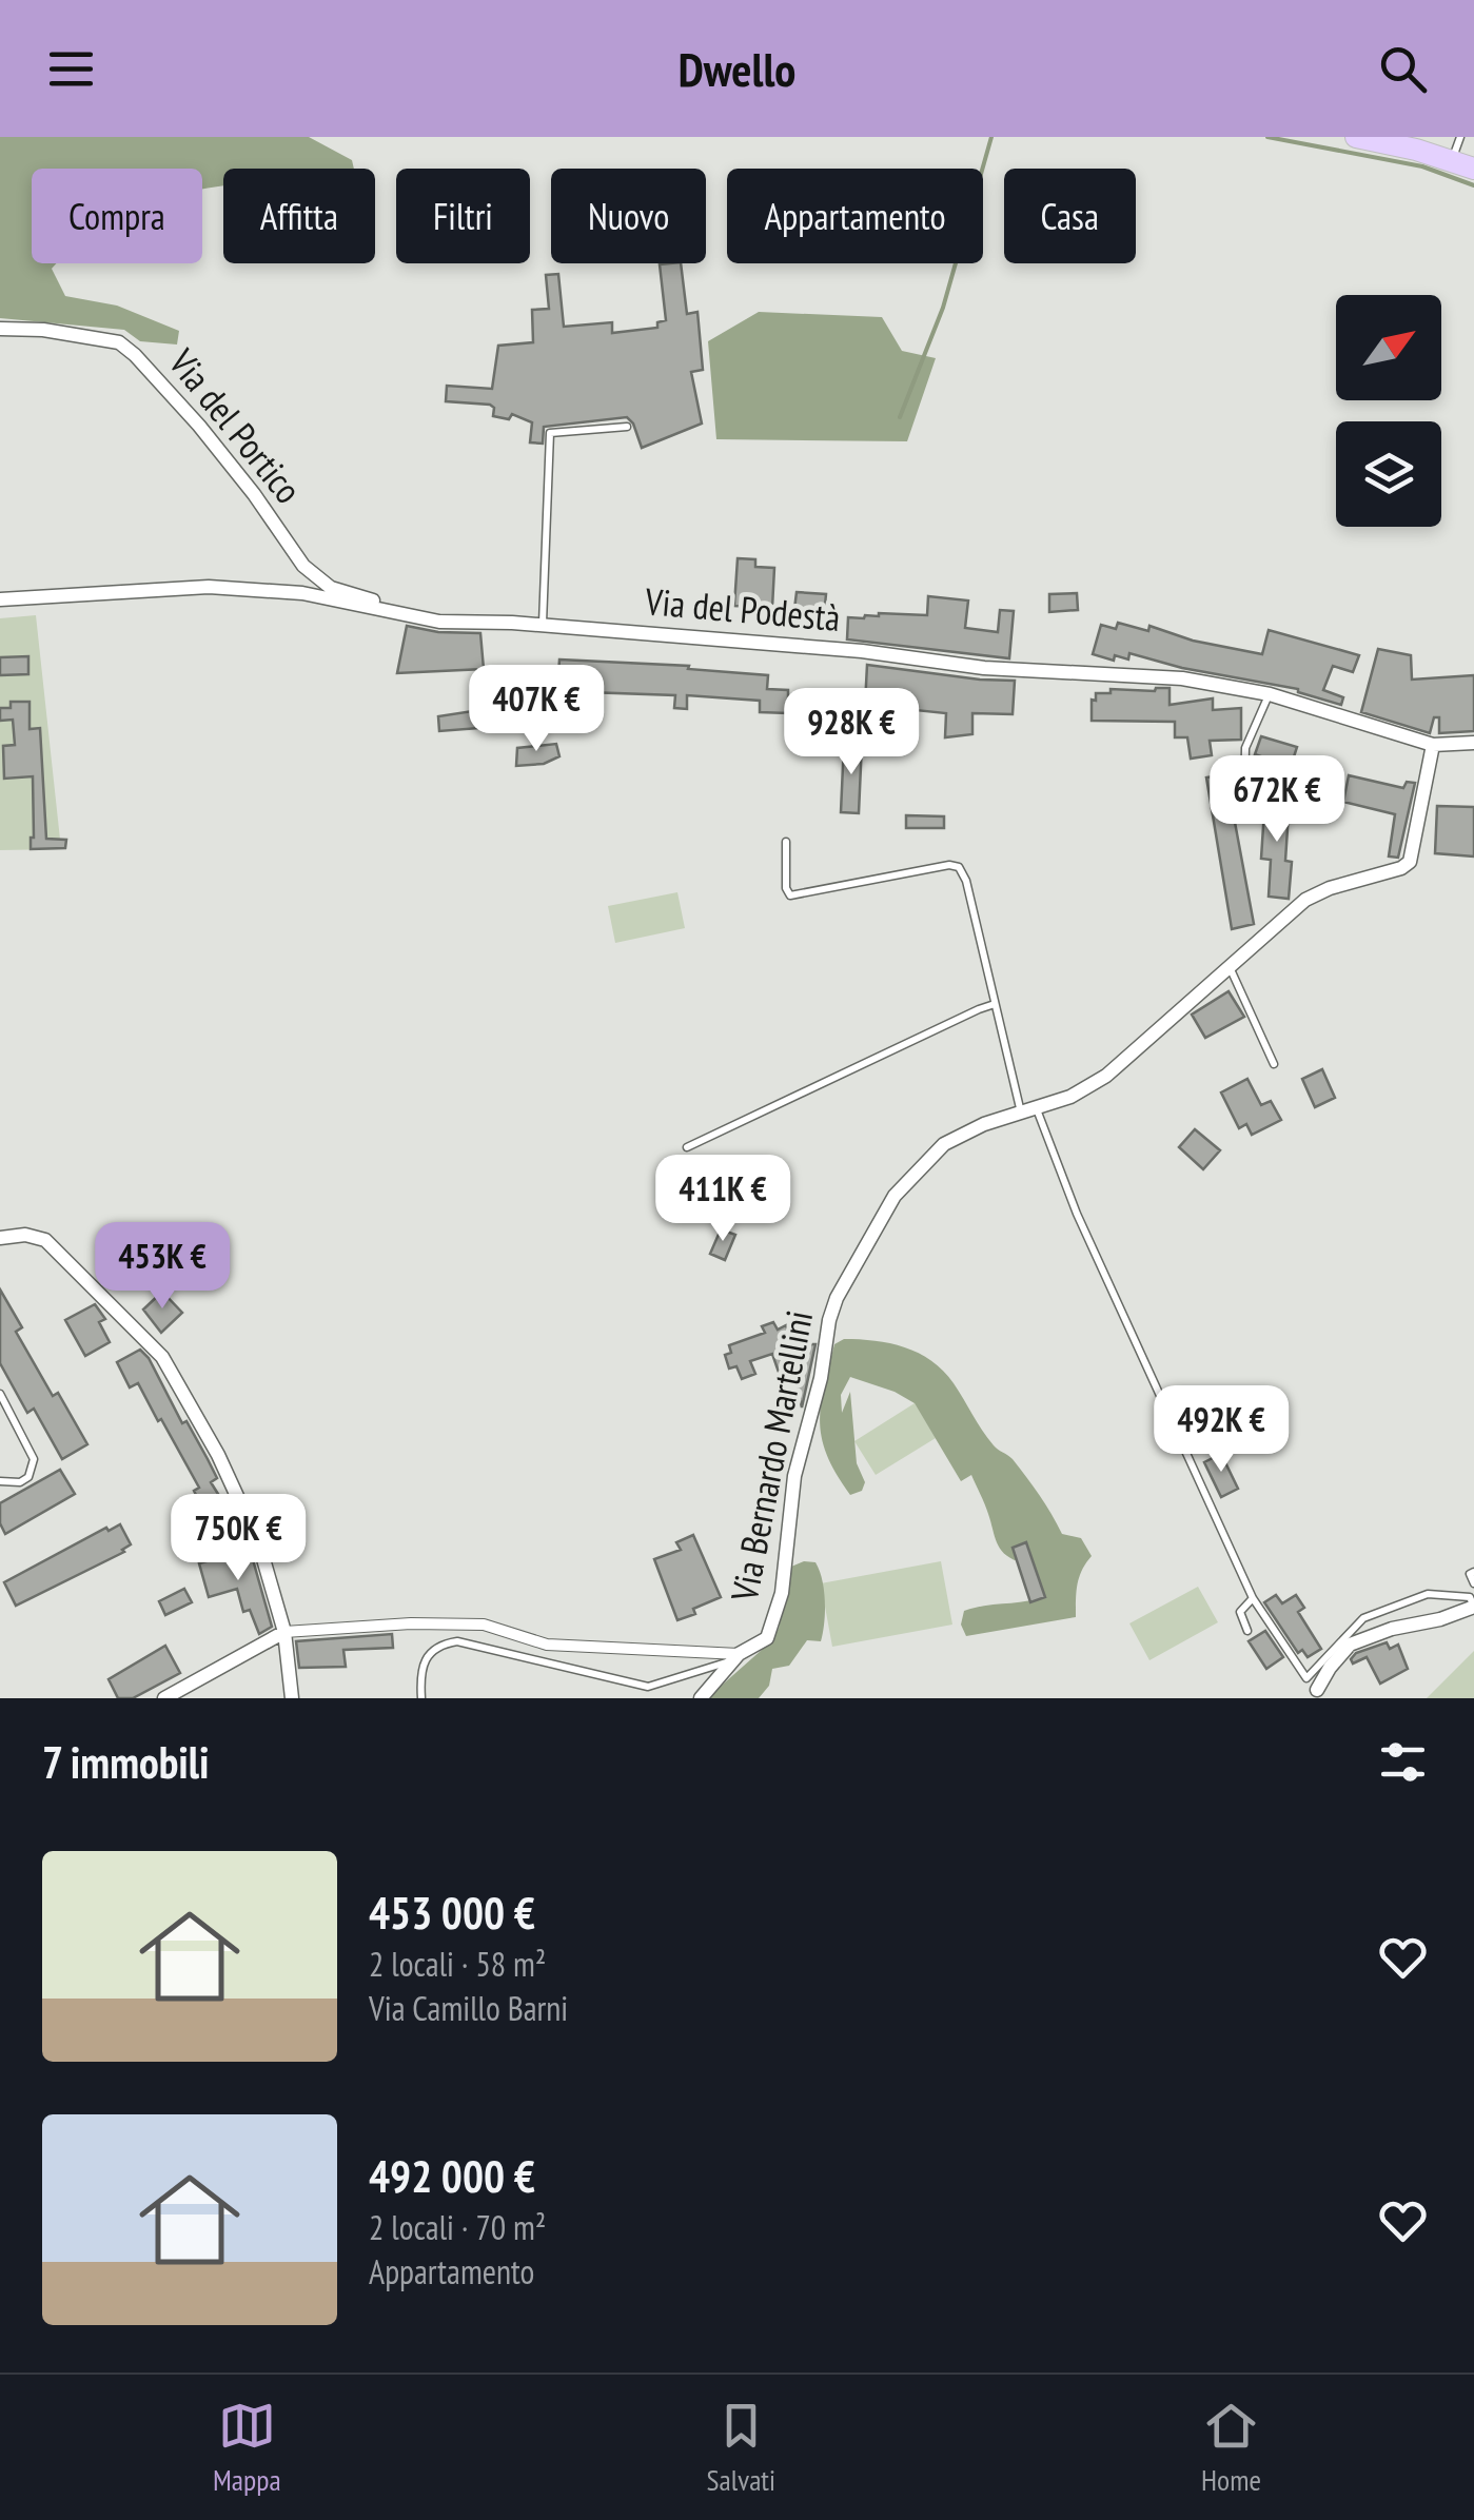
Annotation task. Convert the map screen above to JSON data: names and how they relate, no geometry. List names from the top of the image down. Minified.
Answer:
{"streets":{"street":["Via del Portico","Via del Podestà","Via Bernardo Martellini"]},"crossings":[["Via del Portico","Via del Podestà"],["Via del Podestà","Via Bernardo Martellini"]],"north":"top right","page":{"header":"Dwello","chip":["Compra","Affitta","Filtri","Nuovo","Appartamento","Casa"],"price":["407K €","928K €","672K €","411K €","453K €","492K €","750K €"],"heading":"7 immobili","list":[{"name":"453 000 €","note":"2 locali · 58 m² · Via Camillo Barni"},{"name":"492 000 €","note":"2 locali · 70 m² · Appartamento"}],"tabs":["Mappa","Salvati","Home"]}}
